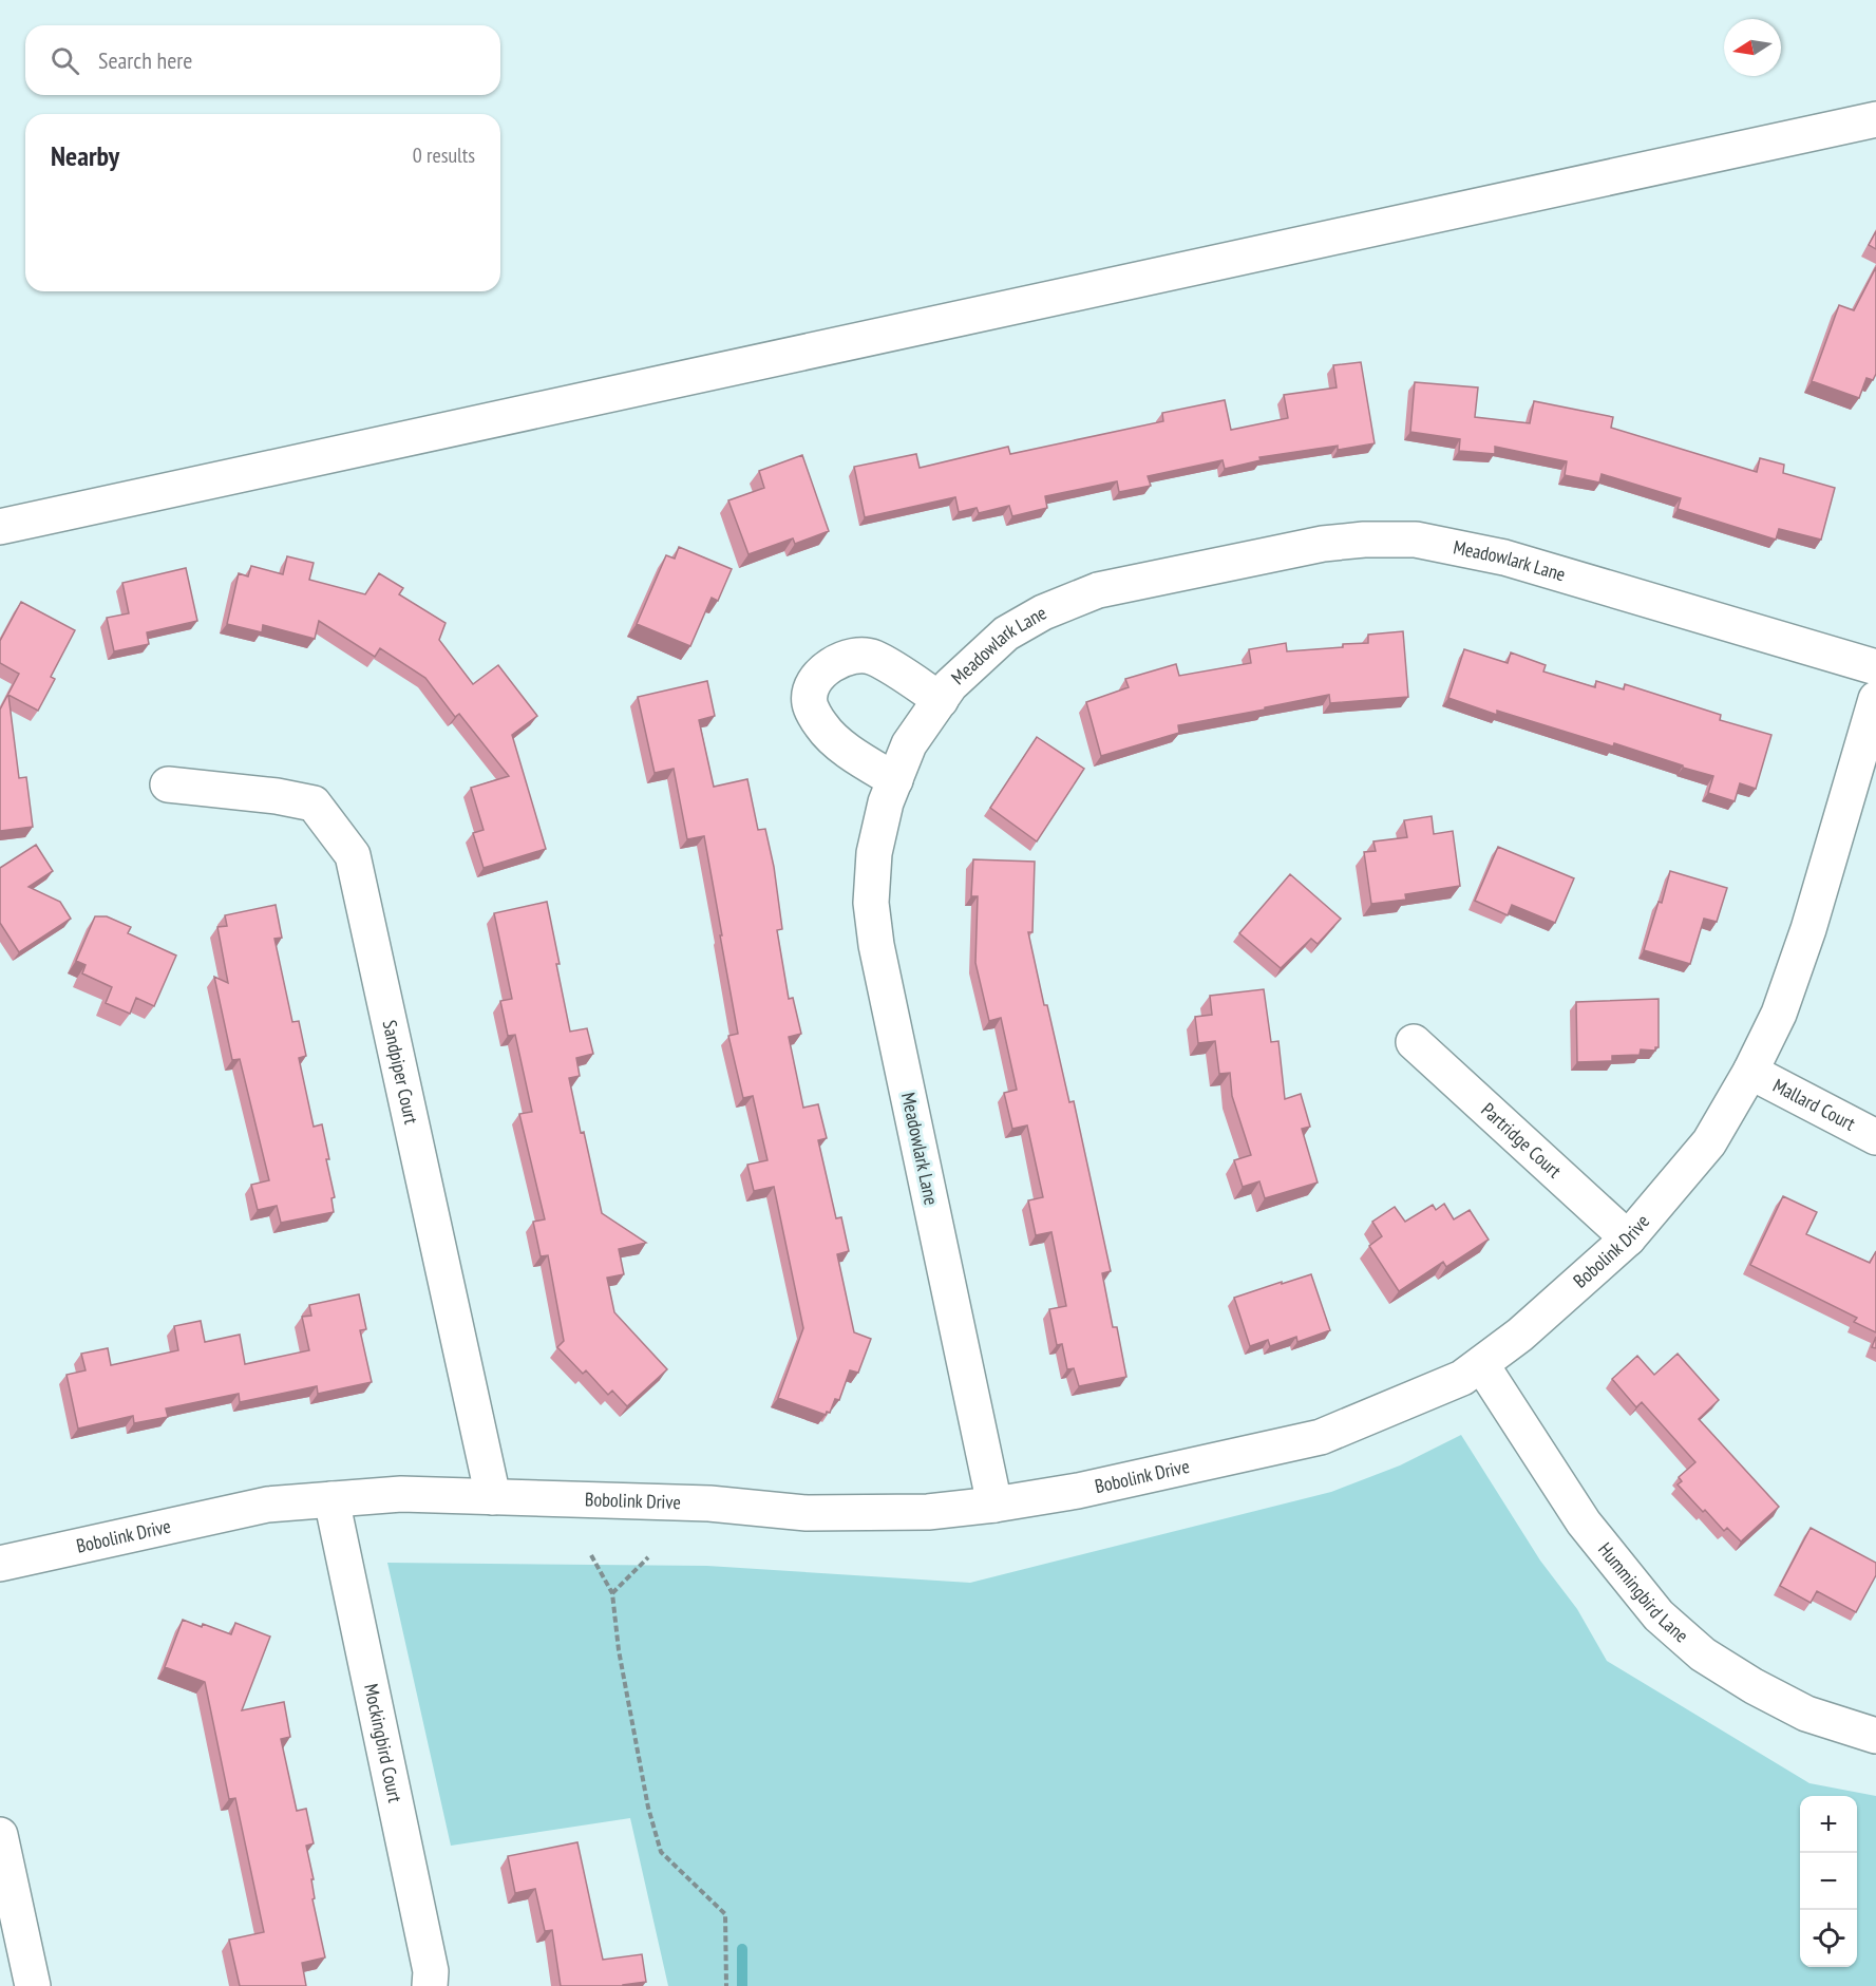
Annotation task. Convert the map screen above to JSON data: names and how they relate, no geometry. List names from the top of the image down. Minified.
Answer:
{"streets":{"street":["Meadowlark Lane","Sandpiper Court","Mallard Court","Partridge Court","Bobolink Drive","Hummingbird Lane","Mockingbird Court"]},"crossings":[["Meadowlark Lane","Bobolink Drive"],["Sandpiper Court","Bobolink Drive"],["Mallard Court","Bobolink Drive"],["Partridge Court","Bobolink Drive"],["Bobolink Drive","Hummingbird Lane"],["Bobolink Drive","Mockingbird Court"]],"north":"left","page":{"search":"Search here","heading":["Nearby","0 results"],"map_buttons":["+","−"]}}
